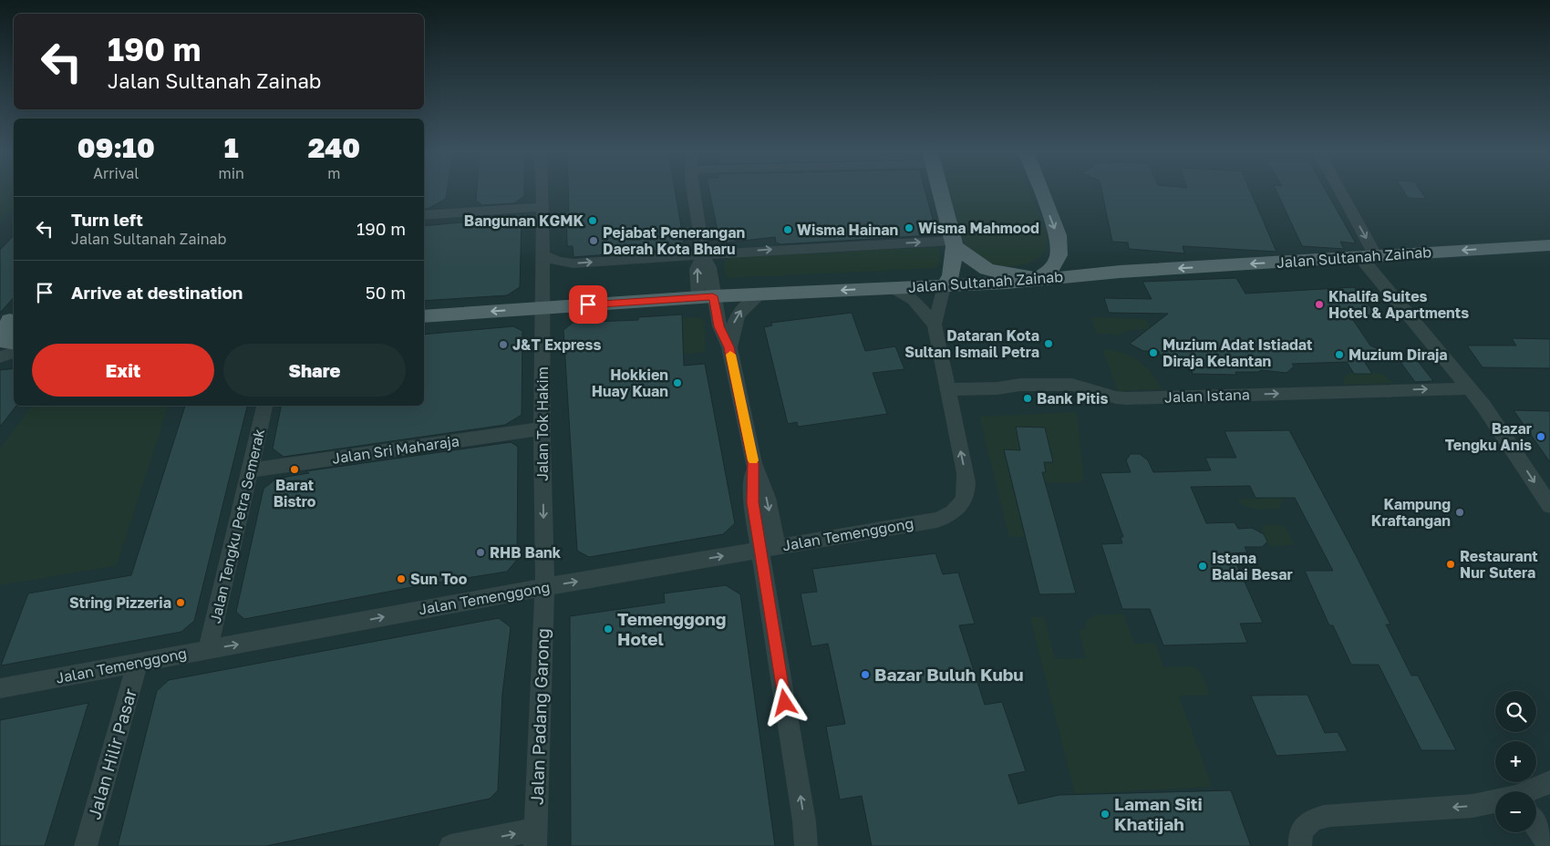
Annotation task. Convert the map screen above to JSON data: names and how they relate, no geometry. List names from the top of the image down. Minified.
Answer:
{"streets":{"main road":["Jalan Sultanah Zainab"],"street":["Jalan Istana","Jalan Tok Hakim","Jalan Sri Maharaja","Jalan Tengku Petra Semerak","Jalan Temenggong","Jalan Padang Garong","Jalan Hilir Pasar"]},"crossings":[["Jalan Sultanah Zainab","Jalan Tok Hakim"],["Jalan Tok Hakim","Jalan Sri Maharaja"],["Jalan Tok Hakim","Jalan Temenggong"],["Jalan Tok Hakim","Jalan Padang Garong"],["Jalan Sri Maharaja","Jalan Tengku Petra Semerak"],["Jalan Tengku Petra Semerak","Jalan Temenggong"],["Jalan Temenggong","Jalan Padang Garong"],["Jalan Temenggong","Jalan Hilir Pasar"]],"one_way":["Jalan Sultanah Zainab","Jalan Istana","Jalan Tok Hakim","Jalan Temenggong"],"places":["Bangunan KGMK","Wisma Mahmood","Wisma Hainan","Pejabat Penerangan Daerah Kota Bharu","Khalifa Suites Hotel & Apartments","Dataran Kota Sultan Ismail Petra","J&T Express","Muzium Adat Istiadat Diraja Kelantan","Muzium Diraja","Hokkien Huay Kuan","Bank Pitis","Bazar Tengku Anis","Barat Bistro","Kampung Kraftangan","RHB Bank","Restaurant Nur Sutera","Istana Balai Besar","Sun Too","String Pizzeria","Temenggong Hotel","Bazar Buluh Kubu","Laman Siti Khatijah"],"page":{"turn":["190 m","Jalan Sultanah Zainab"],"eta":["09:10","Arrival","1","min","240","m"],"list":[{"name":"Turn left","note":"Jalan Sultanah Zainab","value":"190 m"},{"name":"Arrive at destination","value":"50 m"}],"buttons":["Exit","Share"],"map_buttons":["+","−"]}}
